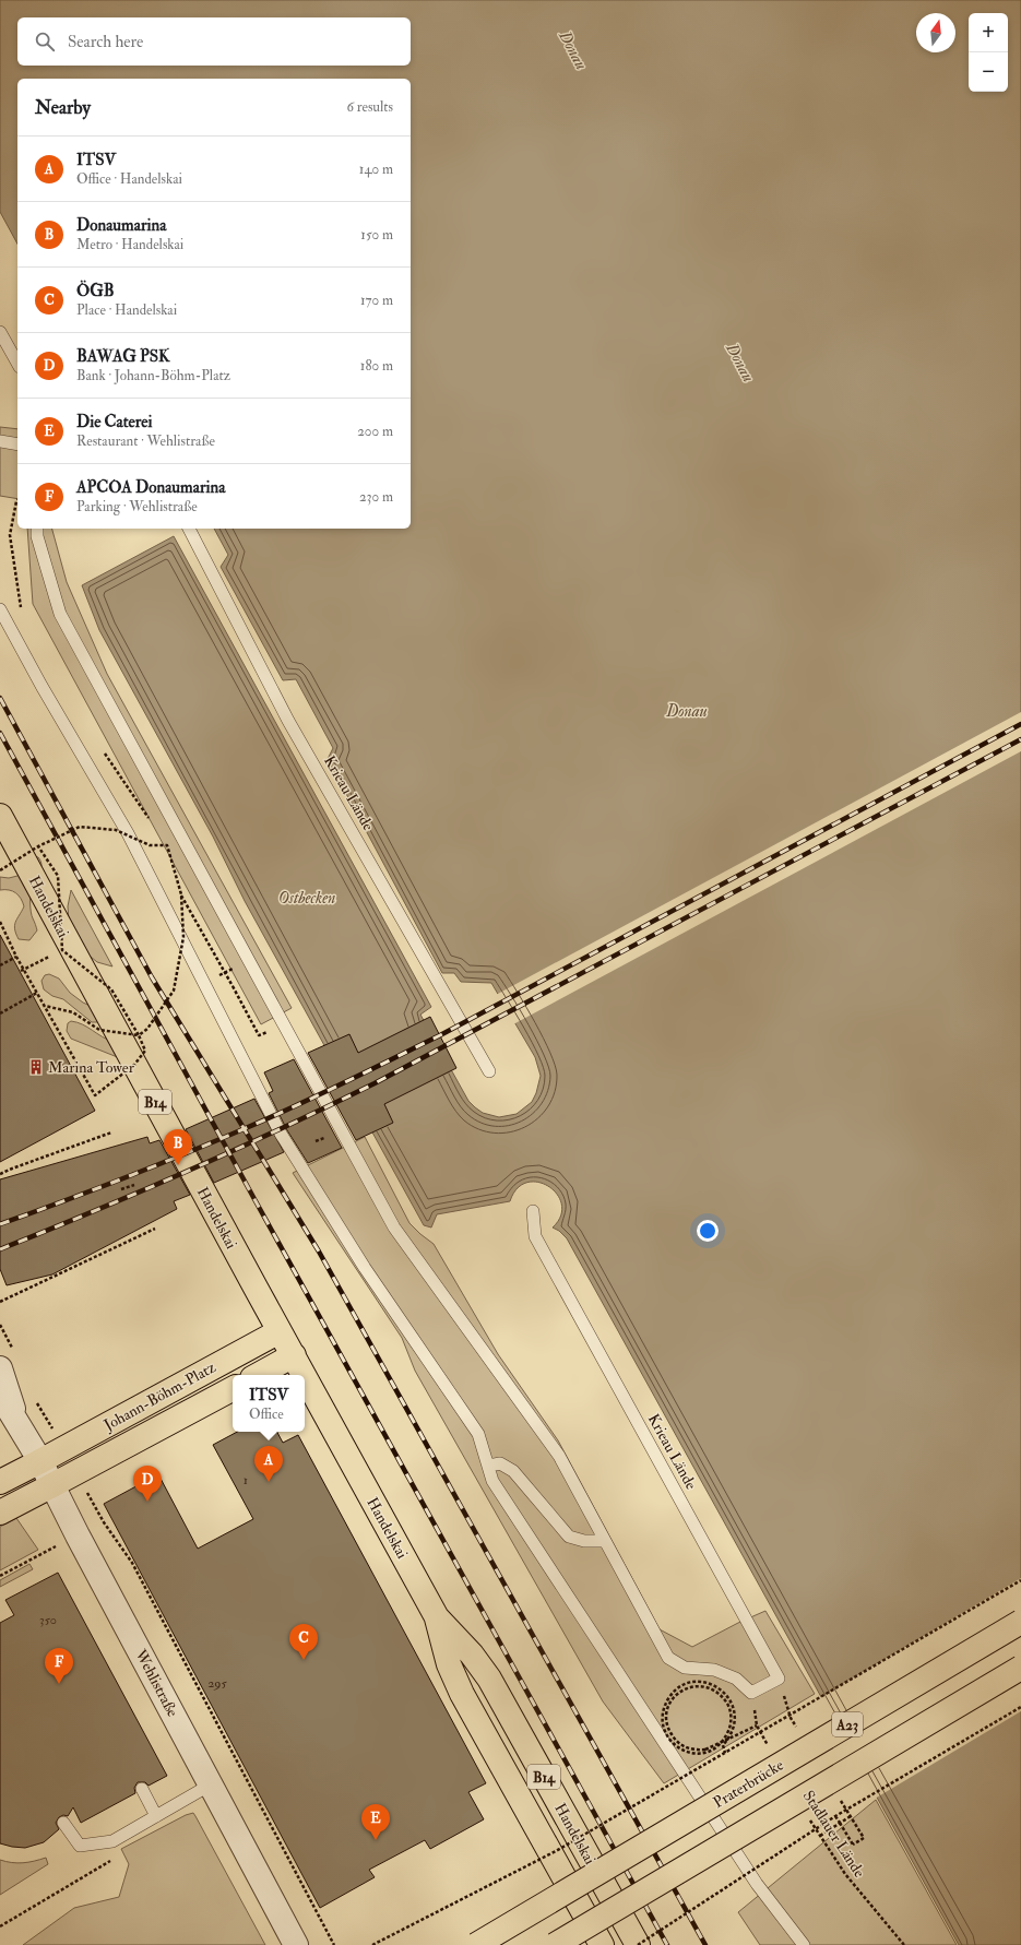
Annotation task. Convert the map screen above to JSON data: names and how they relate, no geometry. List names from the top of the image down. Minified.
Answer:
{"streets":{"main road":["Handelskai","B14","Johann-Böhm-Platz","A23","Praterbrücke"],"street":["Wehlistraße"],"lane":["Krieau Lände"],"path":["Stadlauer Lände"]},"crossings":[["Handelskai","Johann-Böhm-Platz"],["Johann-Böhm-Platz","Wehlistraße"]],"water":["Donau","Ostbecken"],"places":{"building":["Marina Tower"]},"house_numbers":["1","350","295"],"north":"top","page":{"map_buttons":["+","−"],"search":"Search here","heading":["Nearby","6 results"],"list":[{"mark":"A","name":"ITSV","note":"Office · Handelskai","value":"140 m"},{"mark":"B","name":"Donaumarina","note":"Metro · Handelskai","value":"150 m"},{"mark":"C","name":"ÖGB","note":"Place · Handelskai","value":"170 m"},{"mark":"D","name":"BAWAG PSK","note":"Bank · Johann-Böhm-Platz","value":"180 m"},{"mark":"E","name":"Die Caterei","note":"Restaurant · Wehlistraße","value":"200 m"},{"mark":"F","name":"APCOA Donaumarina","note":"Parking · Wehlistraße","value":"230 m"}],"pins":["B","A","D","C","F","E"],"popup":["ITSV","Office"]}}
